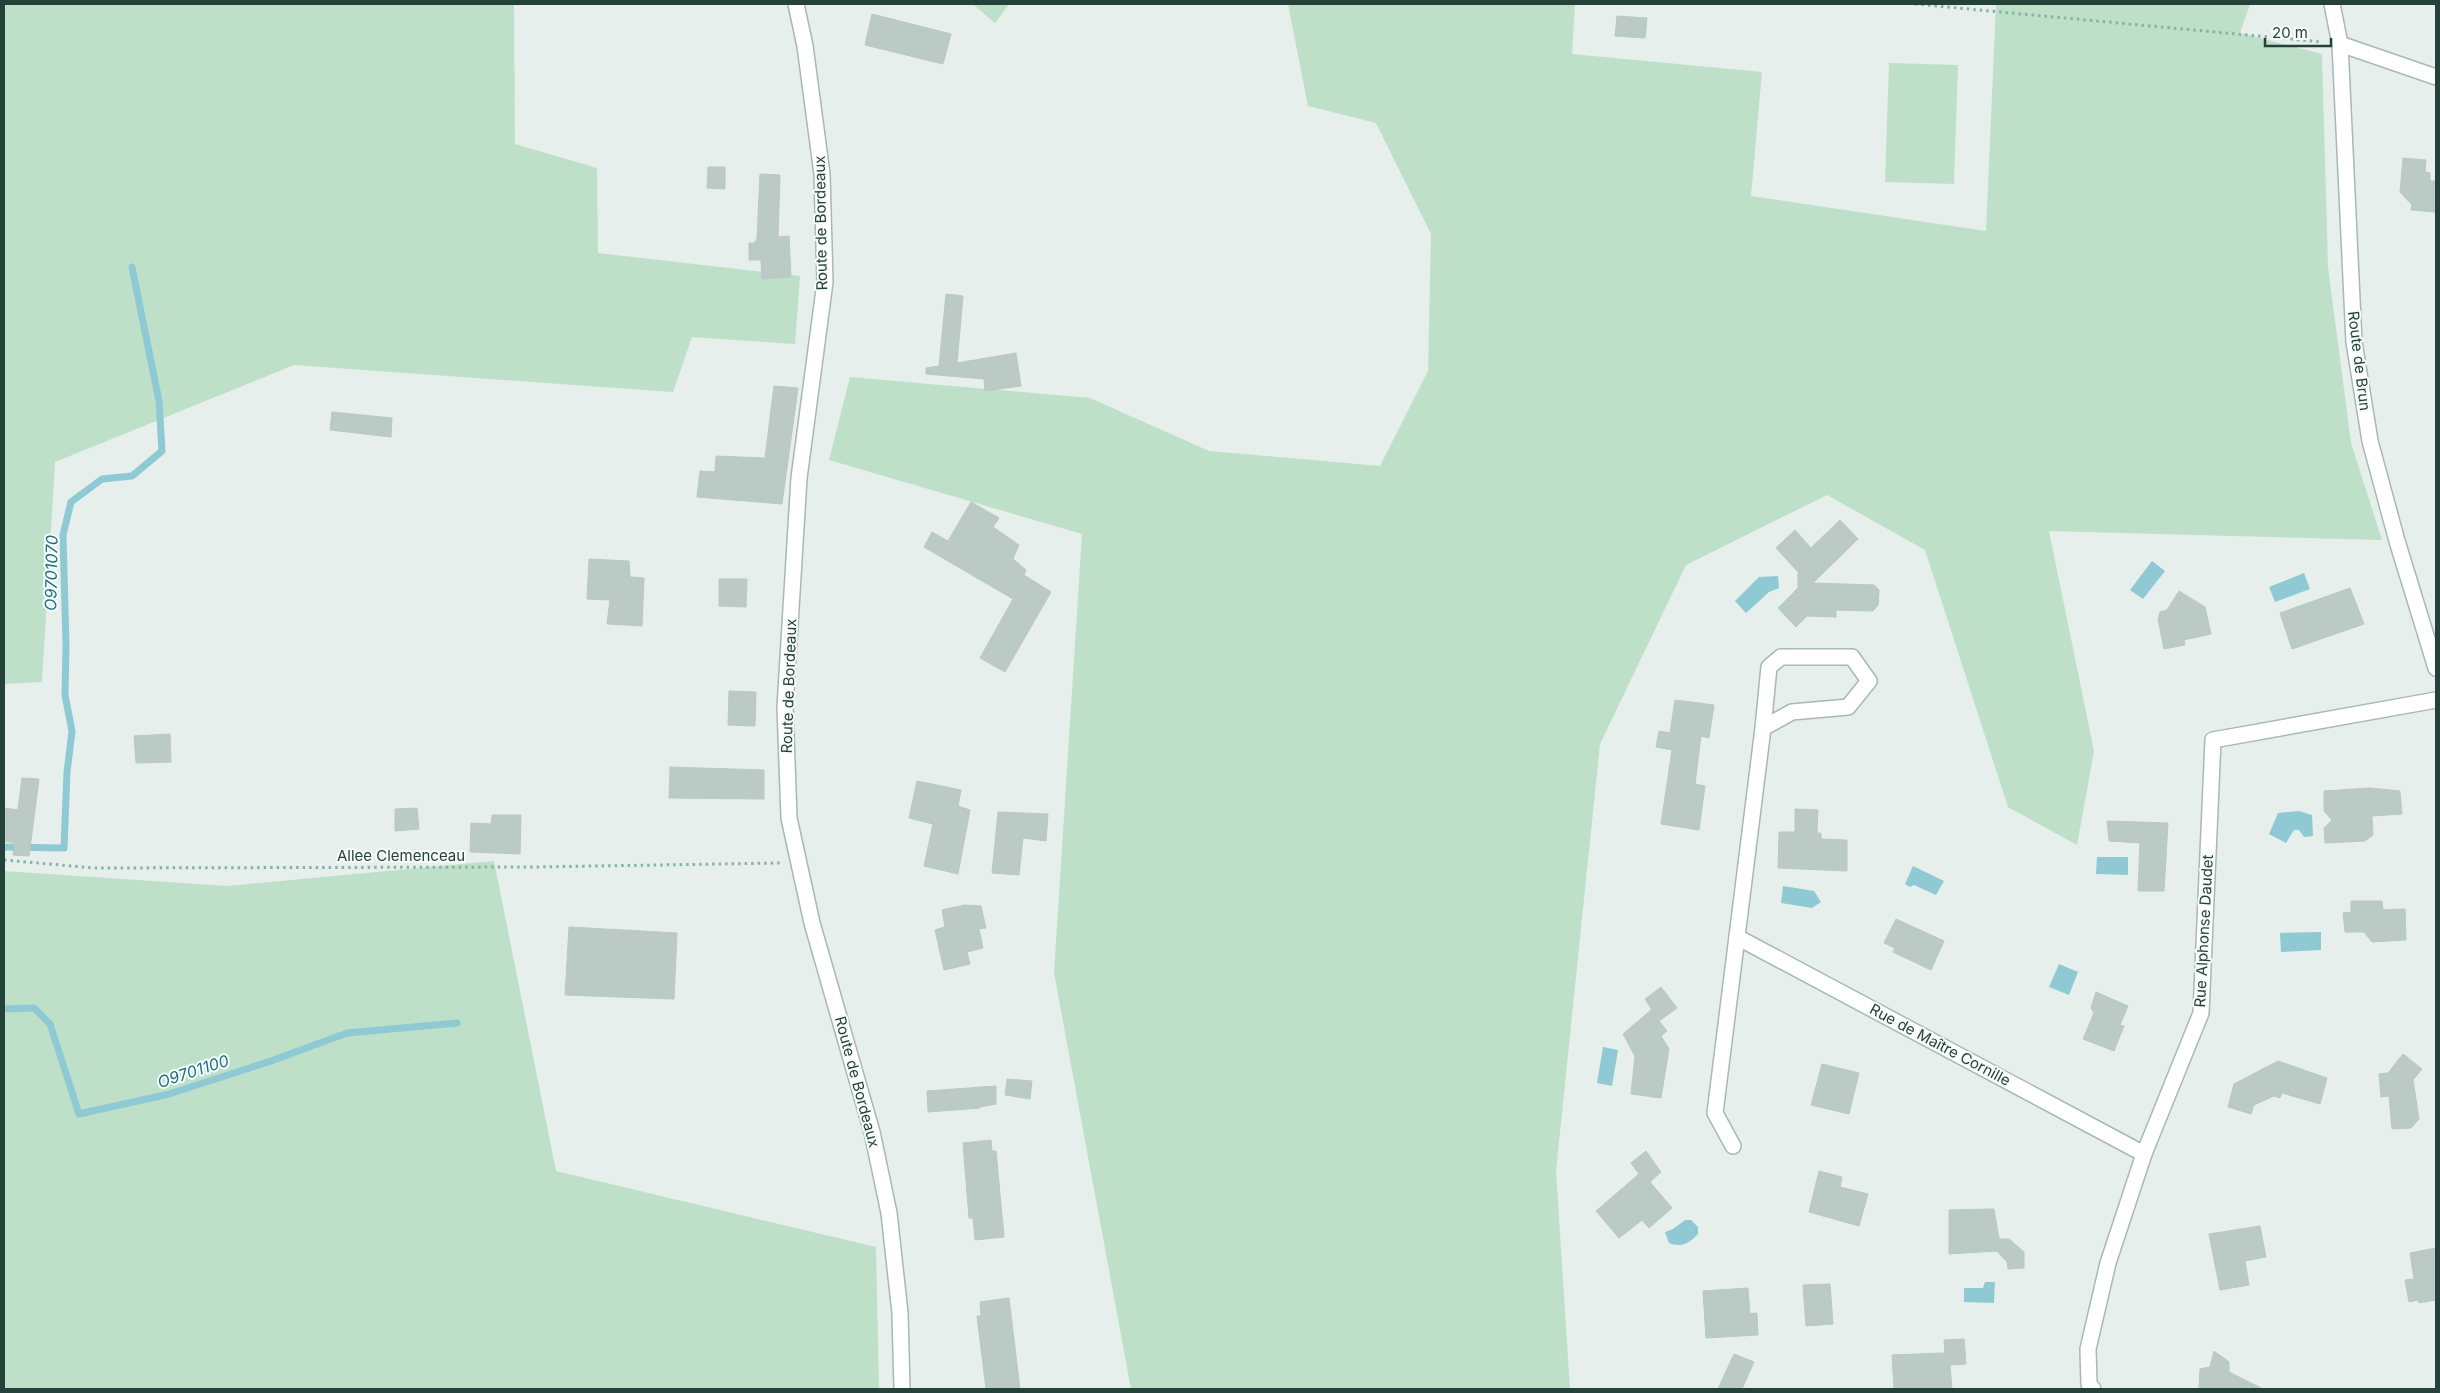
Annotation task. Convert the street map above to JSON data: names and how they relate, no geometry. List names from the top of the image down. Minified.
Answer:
{"streets":{"street":["Route de Bordeaux","Route de Brun","Rue Alphonse Daudet","Rue de Maître Cornille"],"path":["Allee Clemenceau"]},"crossings":[["Route de Bordeaux","Allee Clemenceau"],["Rue Alphonse Daudet","Rue de Maître Cornille"]],"water":["O9701070","O9701100"],"scale_bar":"20 m"}
